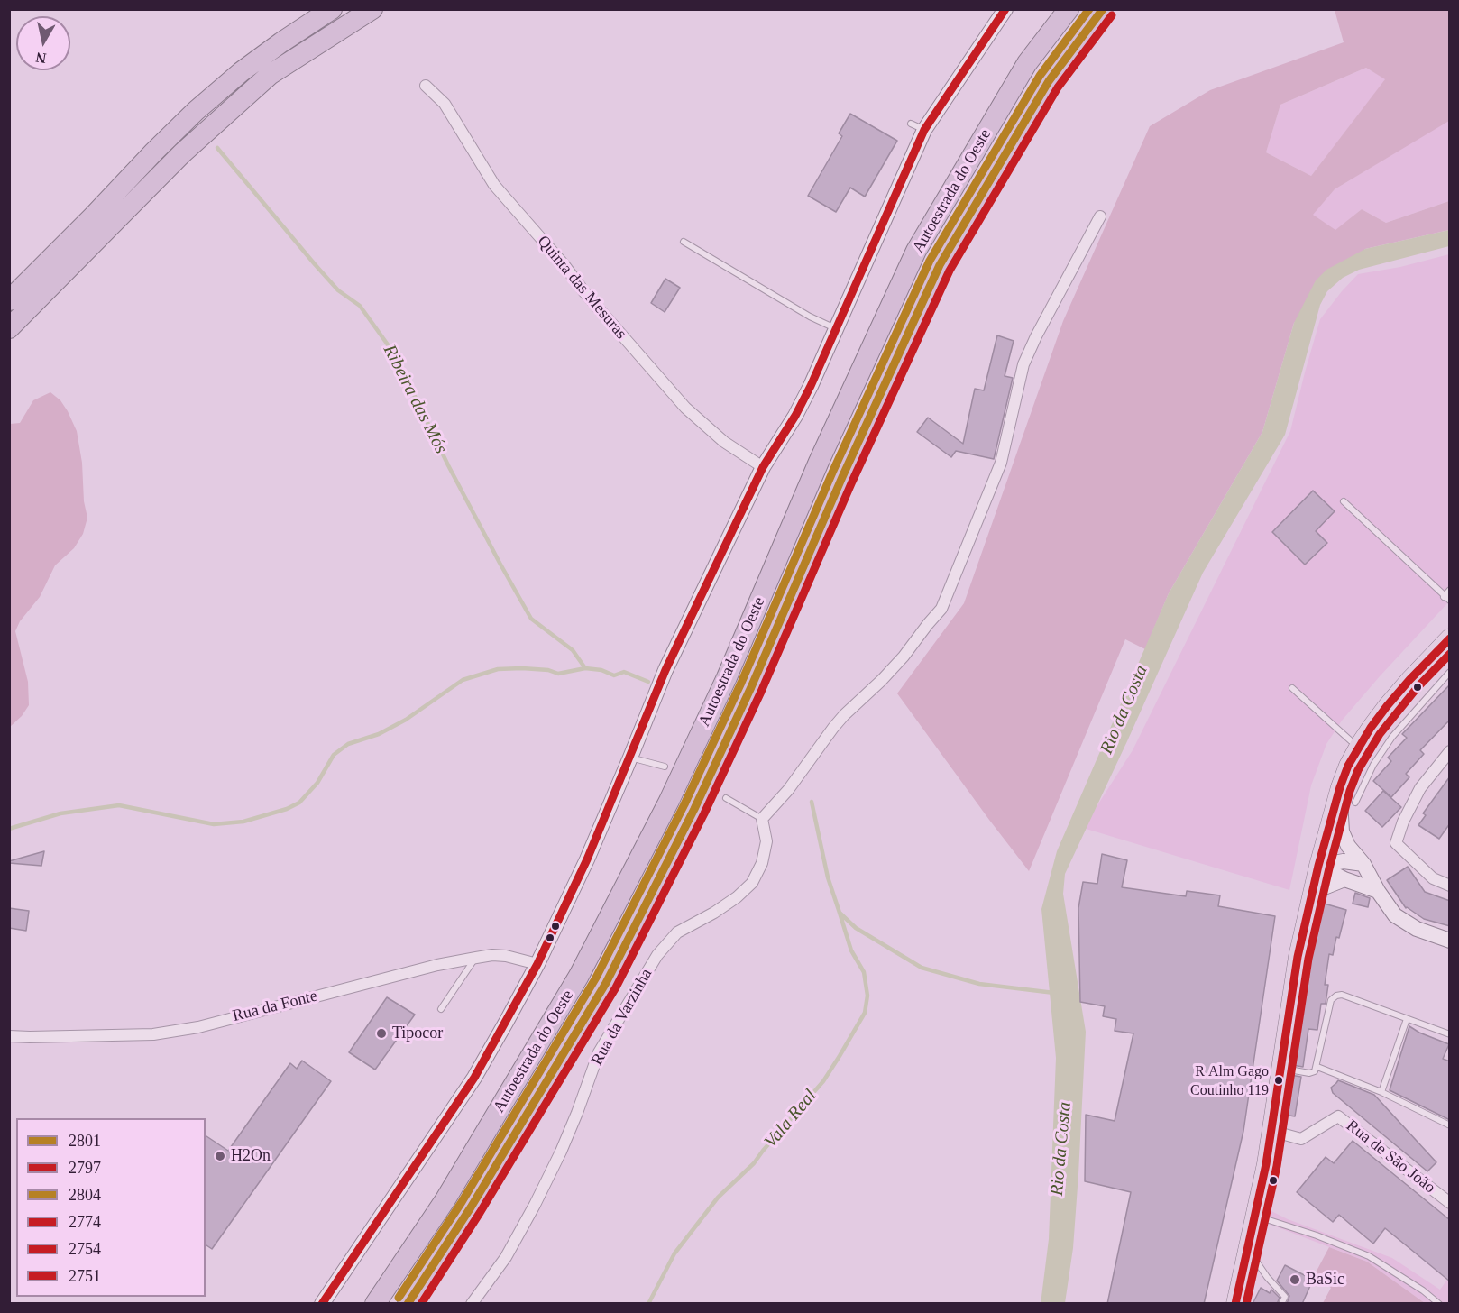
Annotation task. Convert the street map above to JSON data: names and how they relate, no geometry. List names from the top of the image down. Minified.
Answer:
{"streets":{"highway":["Autoestrada do Oeste"],"street":["Quinta das Mesuras","Rua da Fonte","Rua da Varzinha","Rua de São João"]},"water":["Ribeira das Mós","Rio da Costa","Vala Real"],"places":["Tipocor","R Alm Gago Coutinho 119","H2On","BaSic"],"lines":["transit line 2801","transit line 2804","transit line 2774","transit line 2797","transit line 2754","transit line 2751"],"legend":["2801","2797","2804","2774","2754","2751"],"north":"bottom"}
